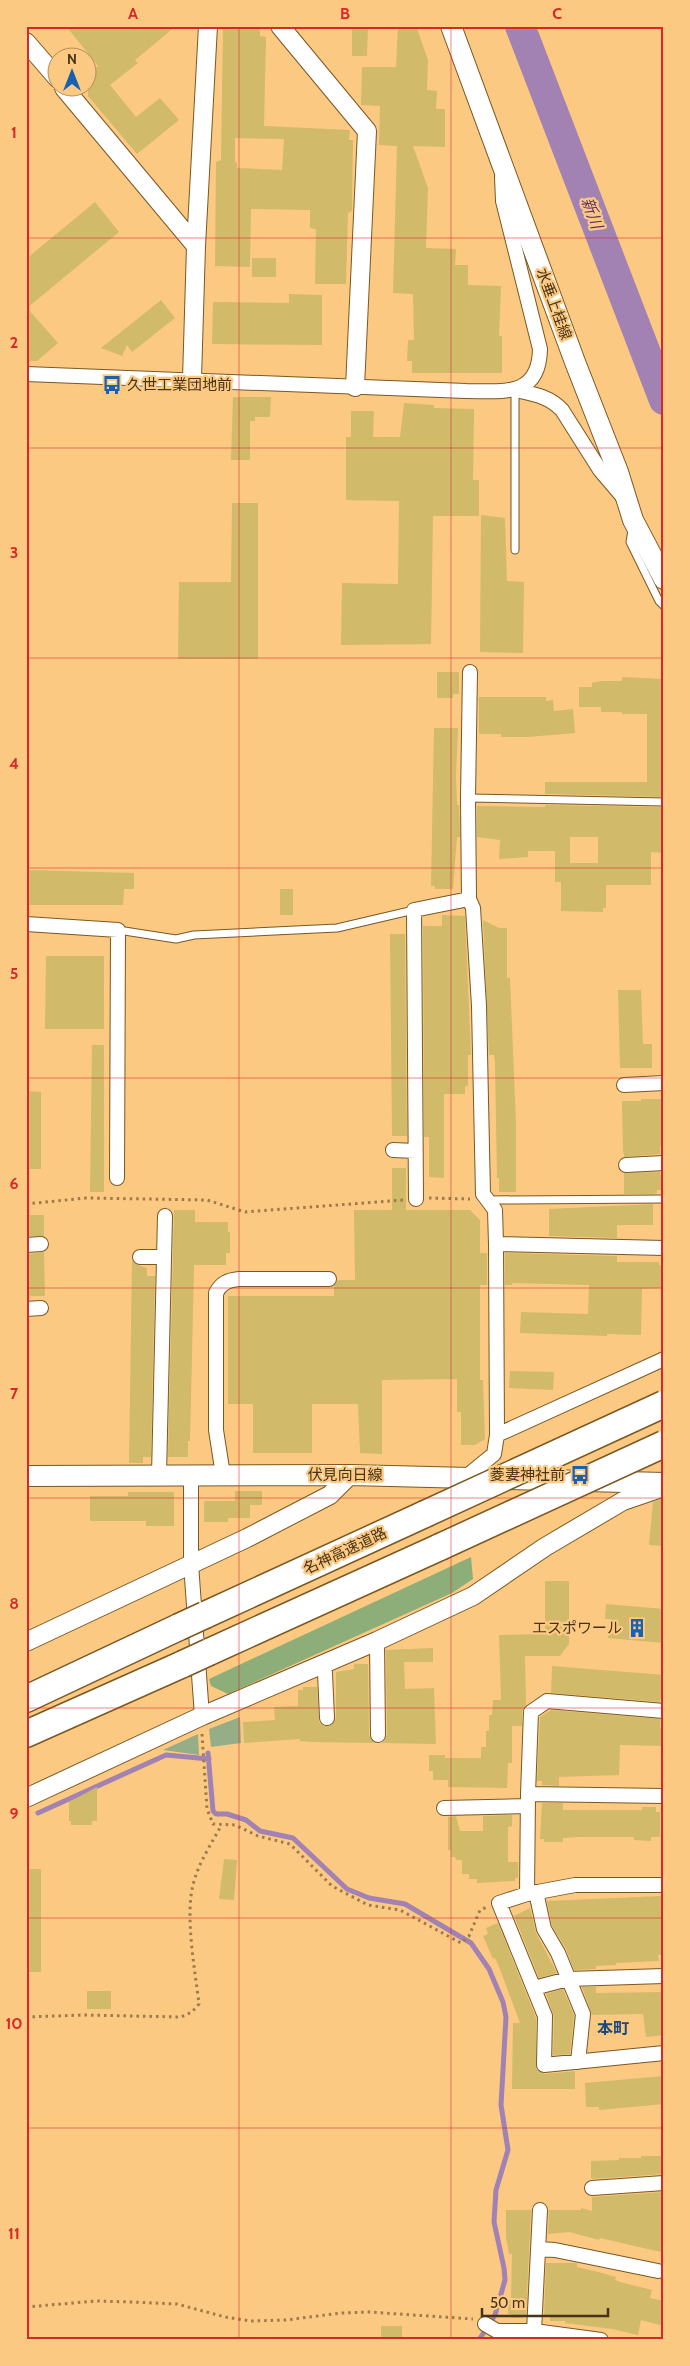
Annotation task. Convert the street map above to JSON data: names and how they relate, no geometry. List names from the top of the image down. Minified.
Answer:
{"streets":{"highway":["名神高速道路"],"main road":["水垂上桂線","伏見向日線"]},"districts":["本町"],"water":["新川"],"places":{"bus stop":["久世工業団地前","菱妻神社前"],"building":["エスポワール"]},"scale_bar":"50 m","north":"top","grid":{"columns":["A","B","C"],"rows":["1","2","3","4","5","6","7","8","9","10","11"]}}
